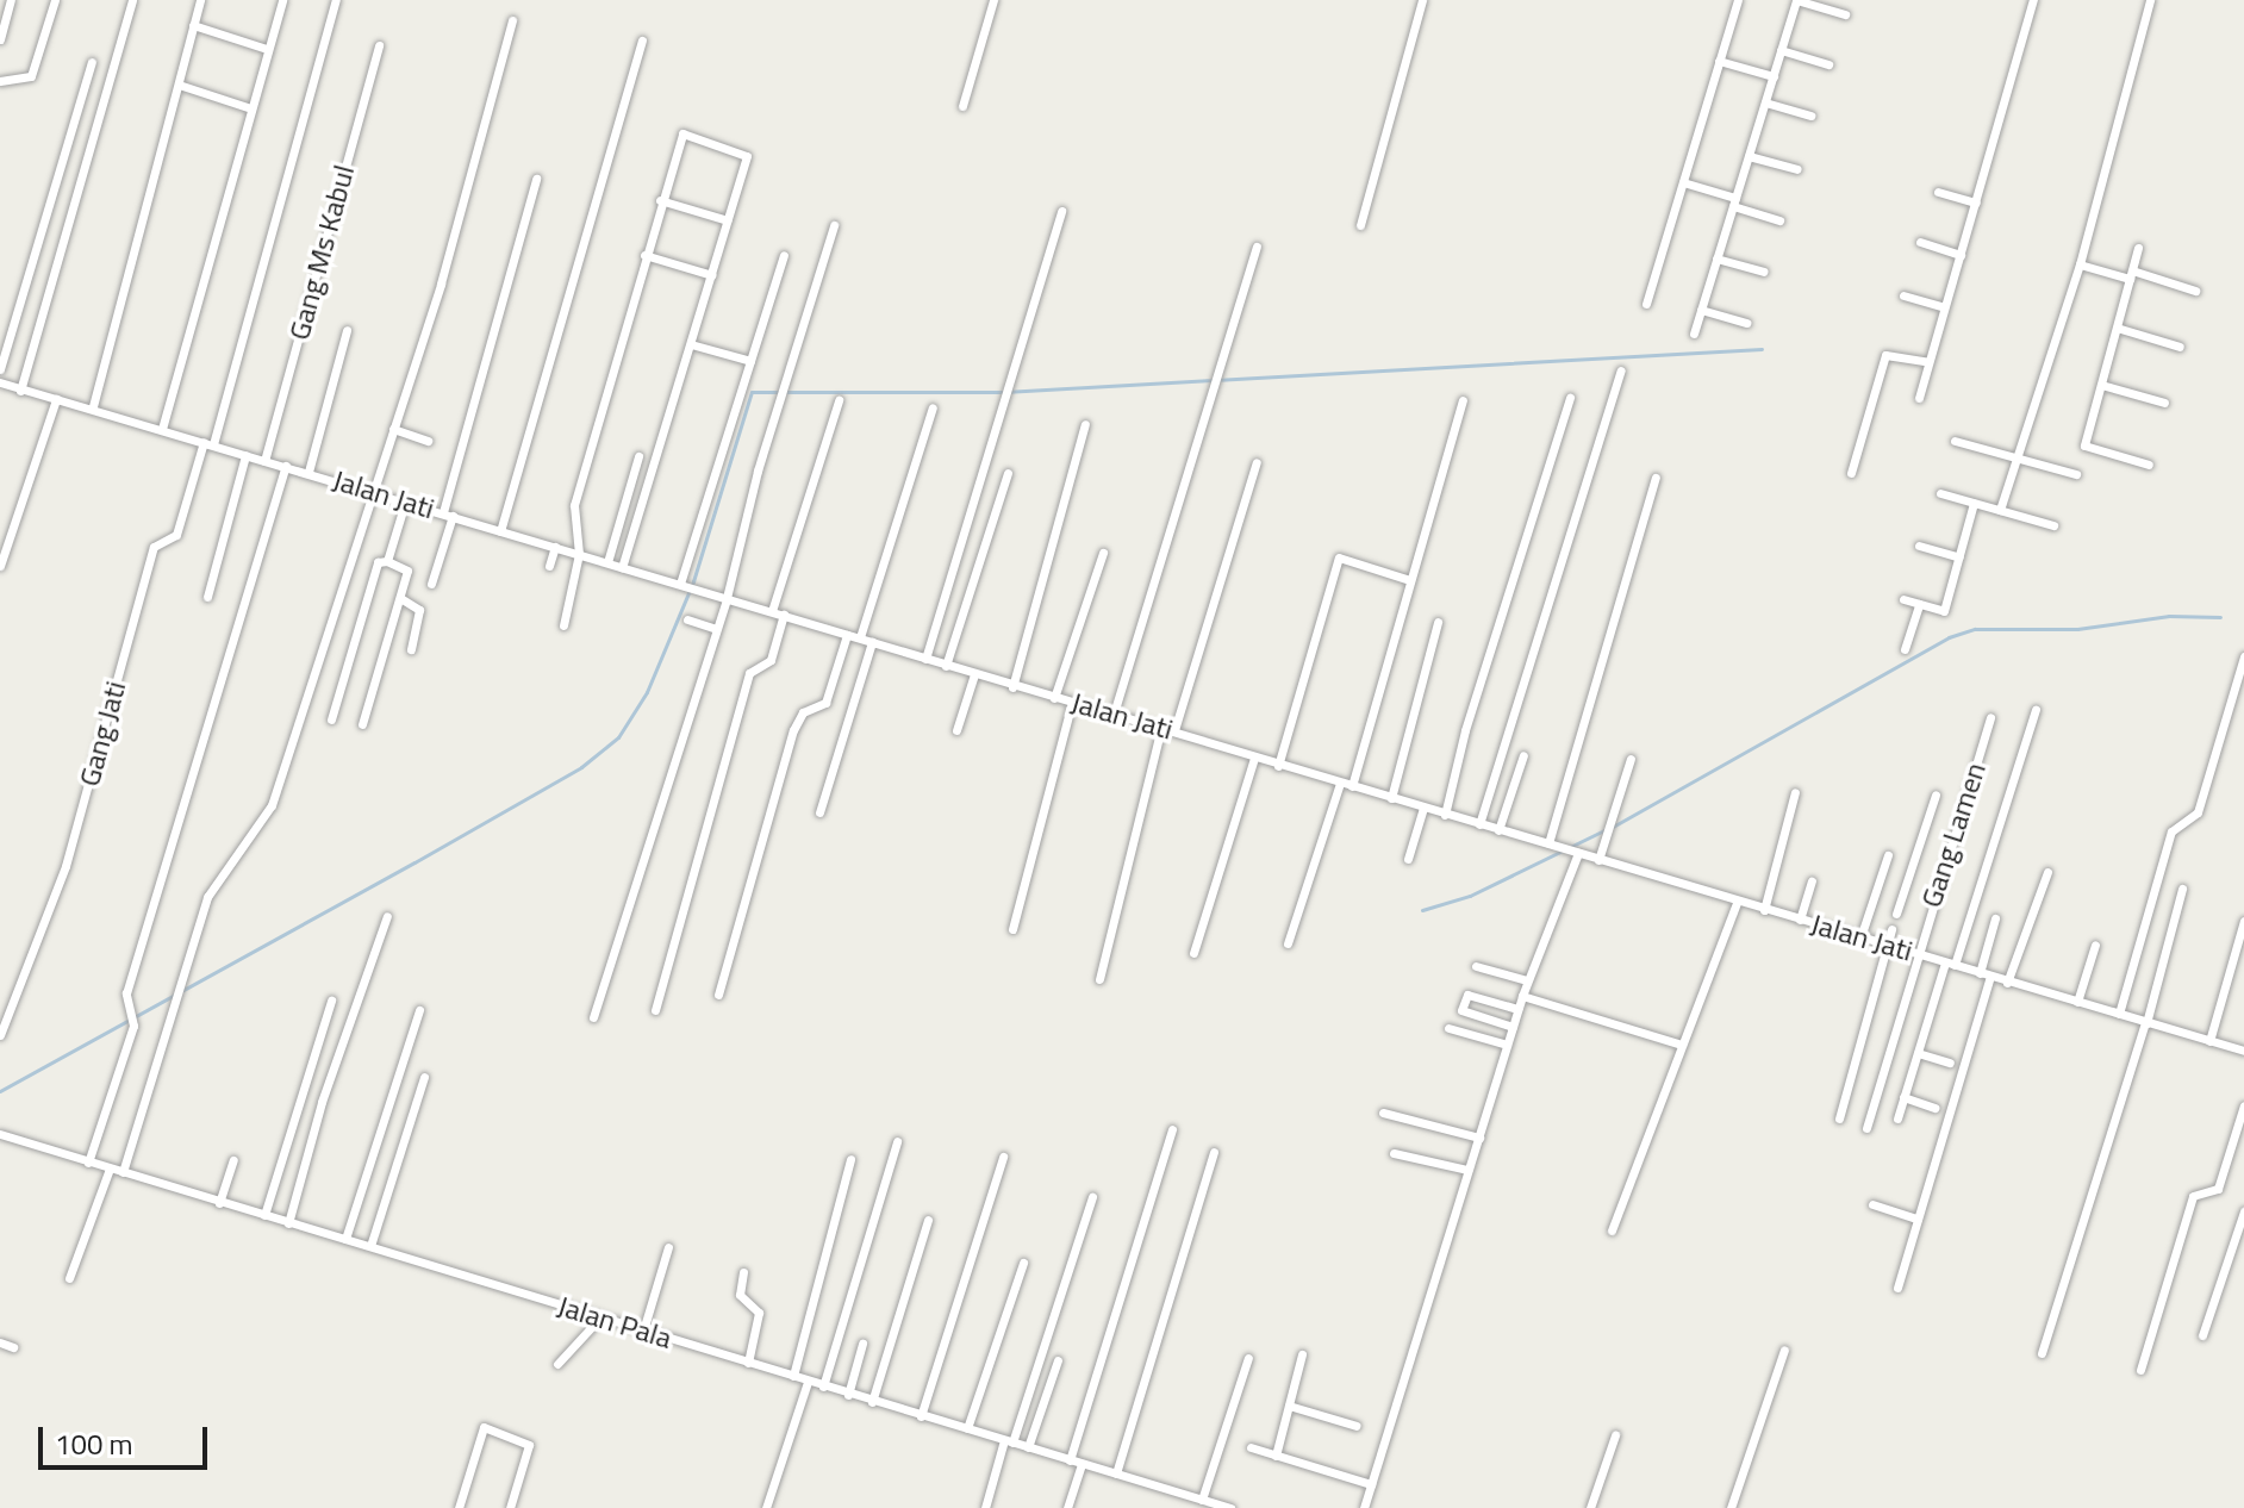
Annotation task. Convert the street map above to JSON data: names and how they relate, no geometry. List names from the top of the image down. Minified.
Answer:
{"streets":{"street":["Gang Ms Kabul","Jalan Jati","Gang Jati","Gang Lamen","Jalan Pala"]},"crossings":[["Gang Ms Kabul","Jalan Jati"],["Jalan Jati","Gang Jati"],["Jalan Jati","Gang Lamen"]],"scale_bar":"100 m"}
